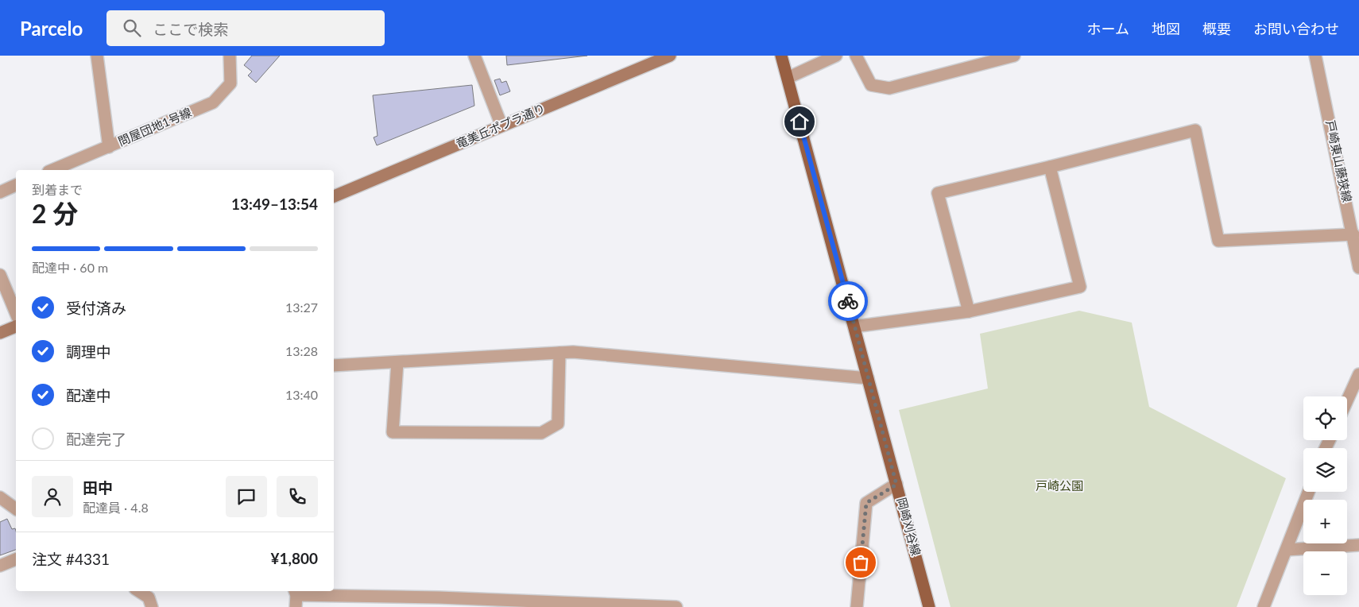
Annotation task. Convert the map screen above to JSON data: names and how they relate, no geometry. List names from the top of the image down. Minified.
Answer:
{"streets":{"main road":["岡崎刈谷線"],"street":["竜美丘ポプラ通り","問屋団地1号線","戸崎東山藤狭線"]},"parks":["戸崎公園"],"page":{"header":"Parcelo","search":"ここで検索","nav":["ホーム","地図","概要","お問い合わせ"],"heading":["2 分","到着まで","13:49–13:54"],"panel":["田中","配達員 · 4.8","注文 #4331","¥1,800"],"bar":"配達中 · 60 m","list":[["受付済み","13:27"],["調理中","13:28"],["配達中","13:40"],"配達完了"],"map_buttons":["+","−"]}}
